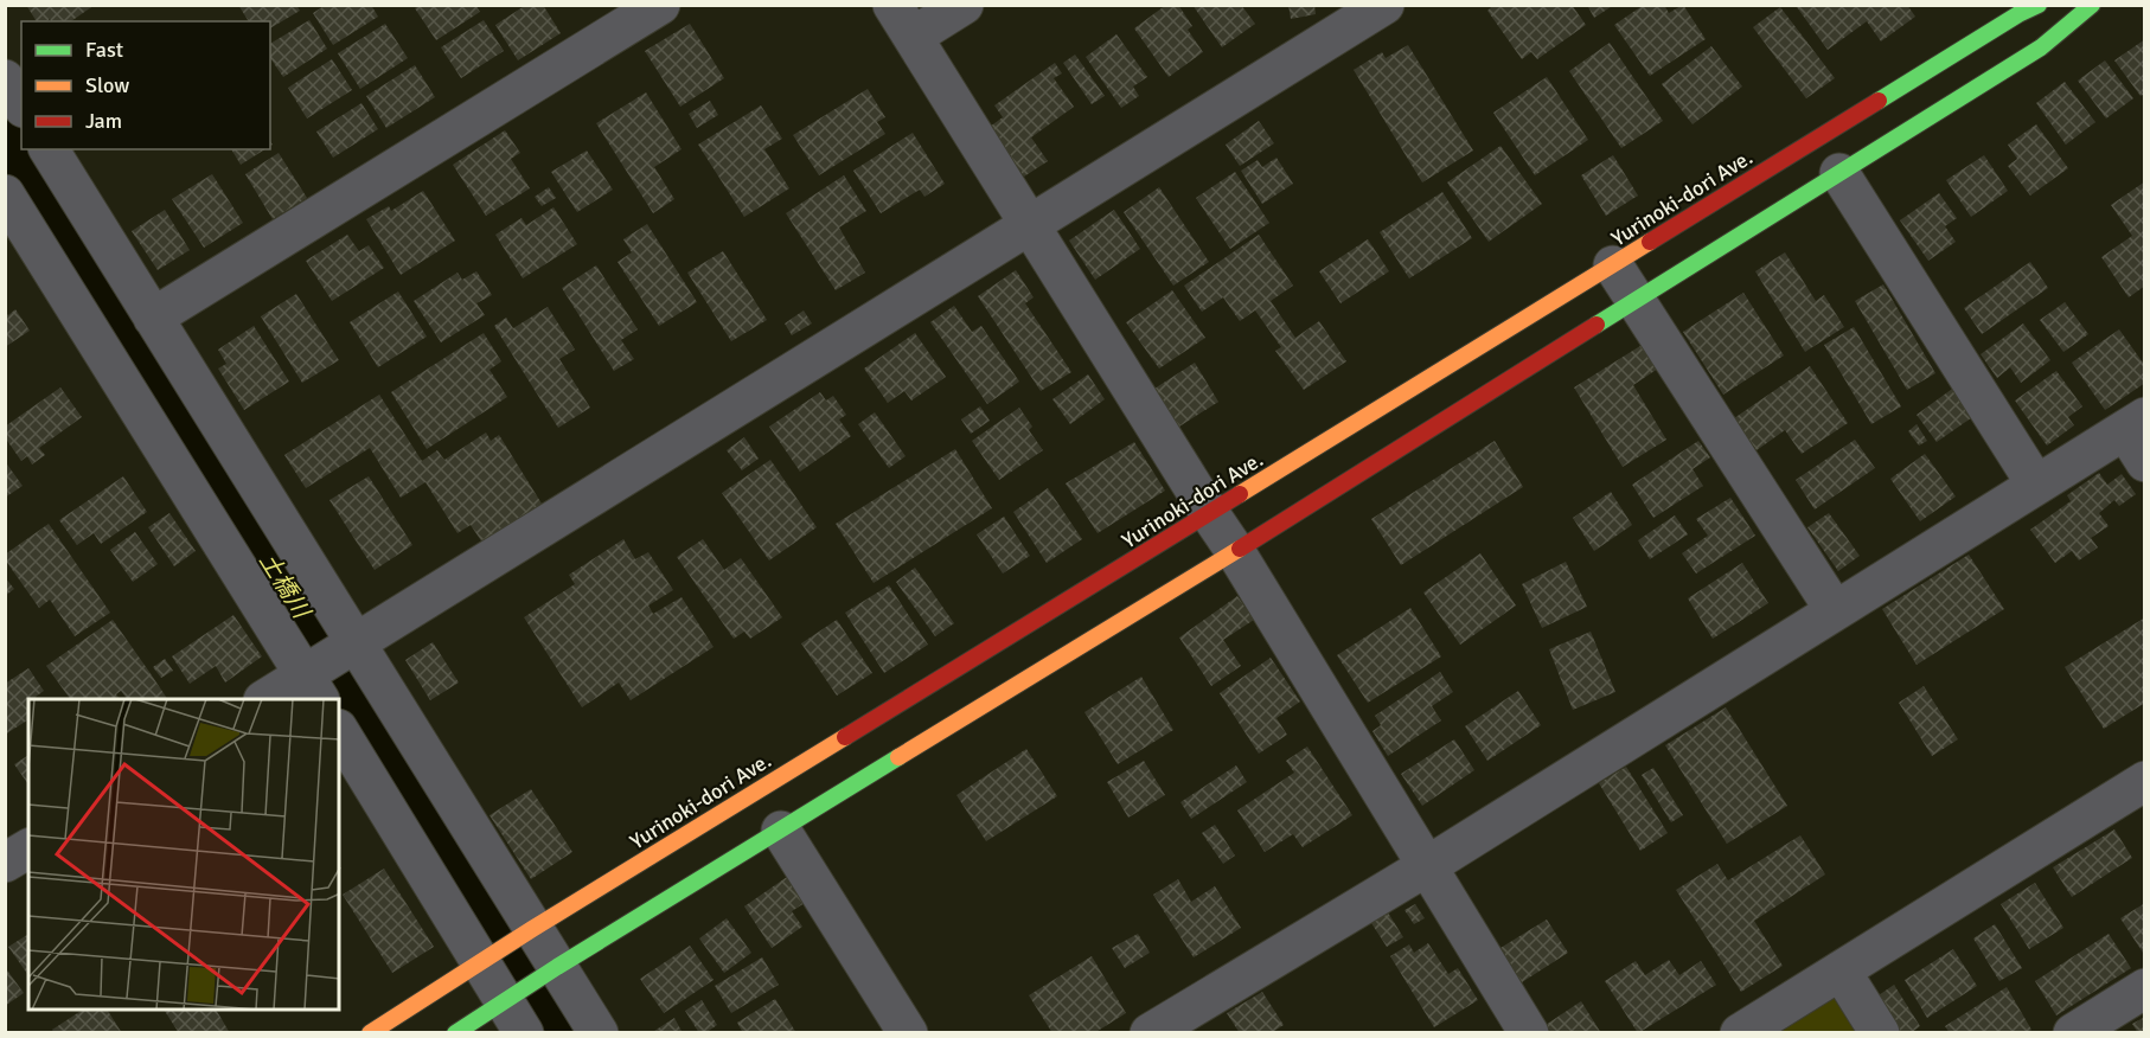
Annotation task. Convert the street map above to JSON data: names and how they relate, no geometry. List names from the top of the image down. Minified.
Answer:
{"streets":{"street":["Yurinoki-dori Ave."]},"water":["土橋川"],"legend":["Fast","Slow","Jam"]}
